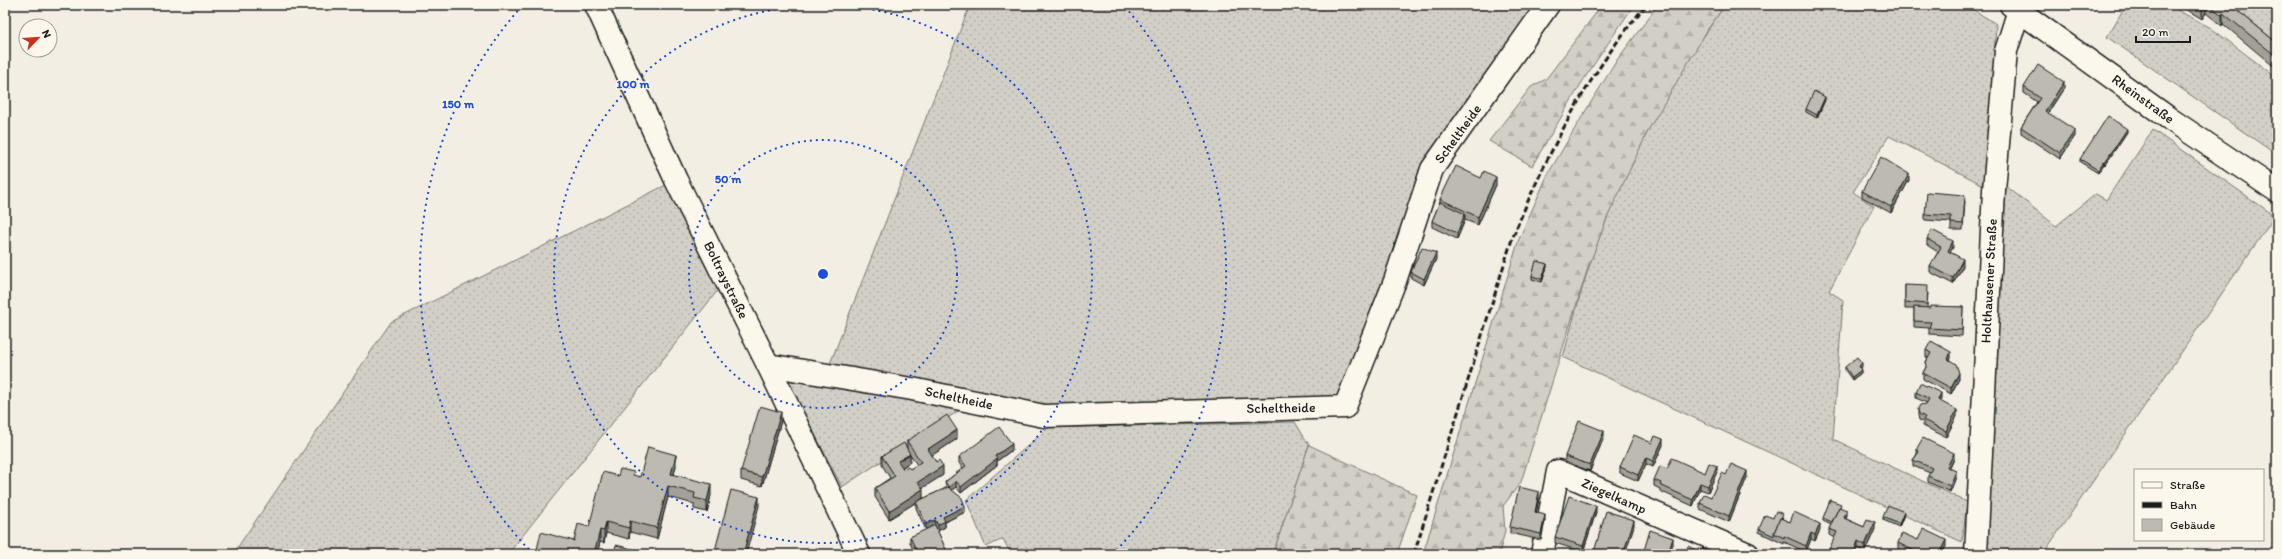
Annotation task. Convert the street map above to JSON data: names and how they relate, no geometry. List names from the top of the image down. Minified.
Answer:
{"streets":{"street":["Rheinstraße","Scheltheide","Boltraystraße","Holthausener Straße","Ziegelkamp"]},"crossings":[["Rheinstraße","Holthausener Straße"],["Scheltheide","Boltraystraße"]],"legend":["Straße","Bahn","Gebäude"],"scale_bar":"20 m","north":"top right","rings":["100 m","150 m","50 m"]}
